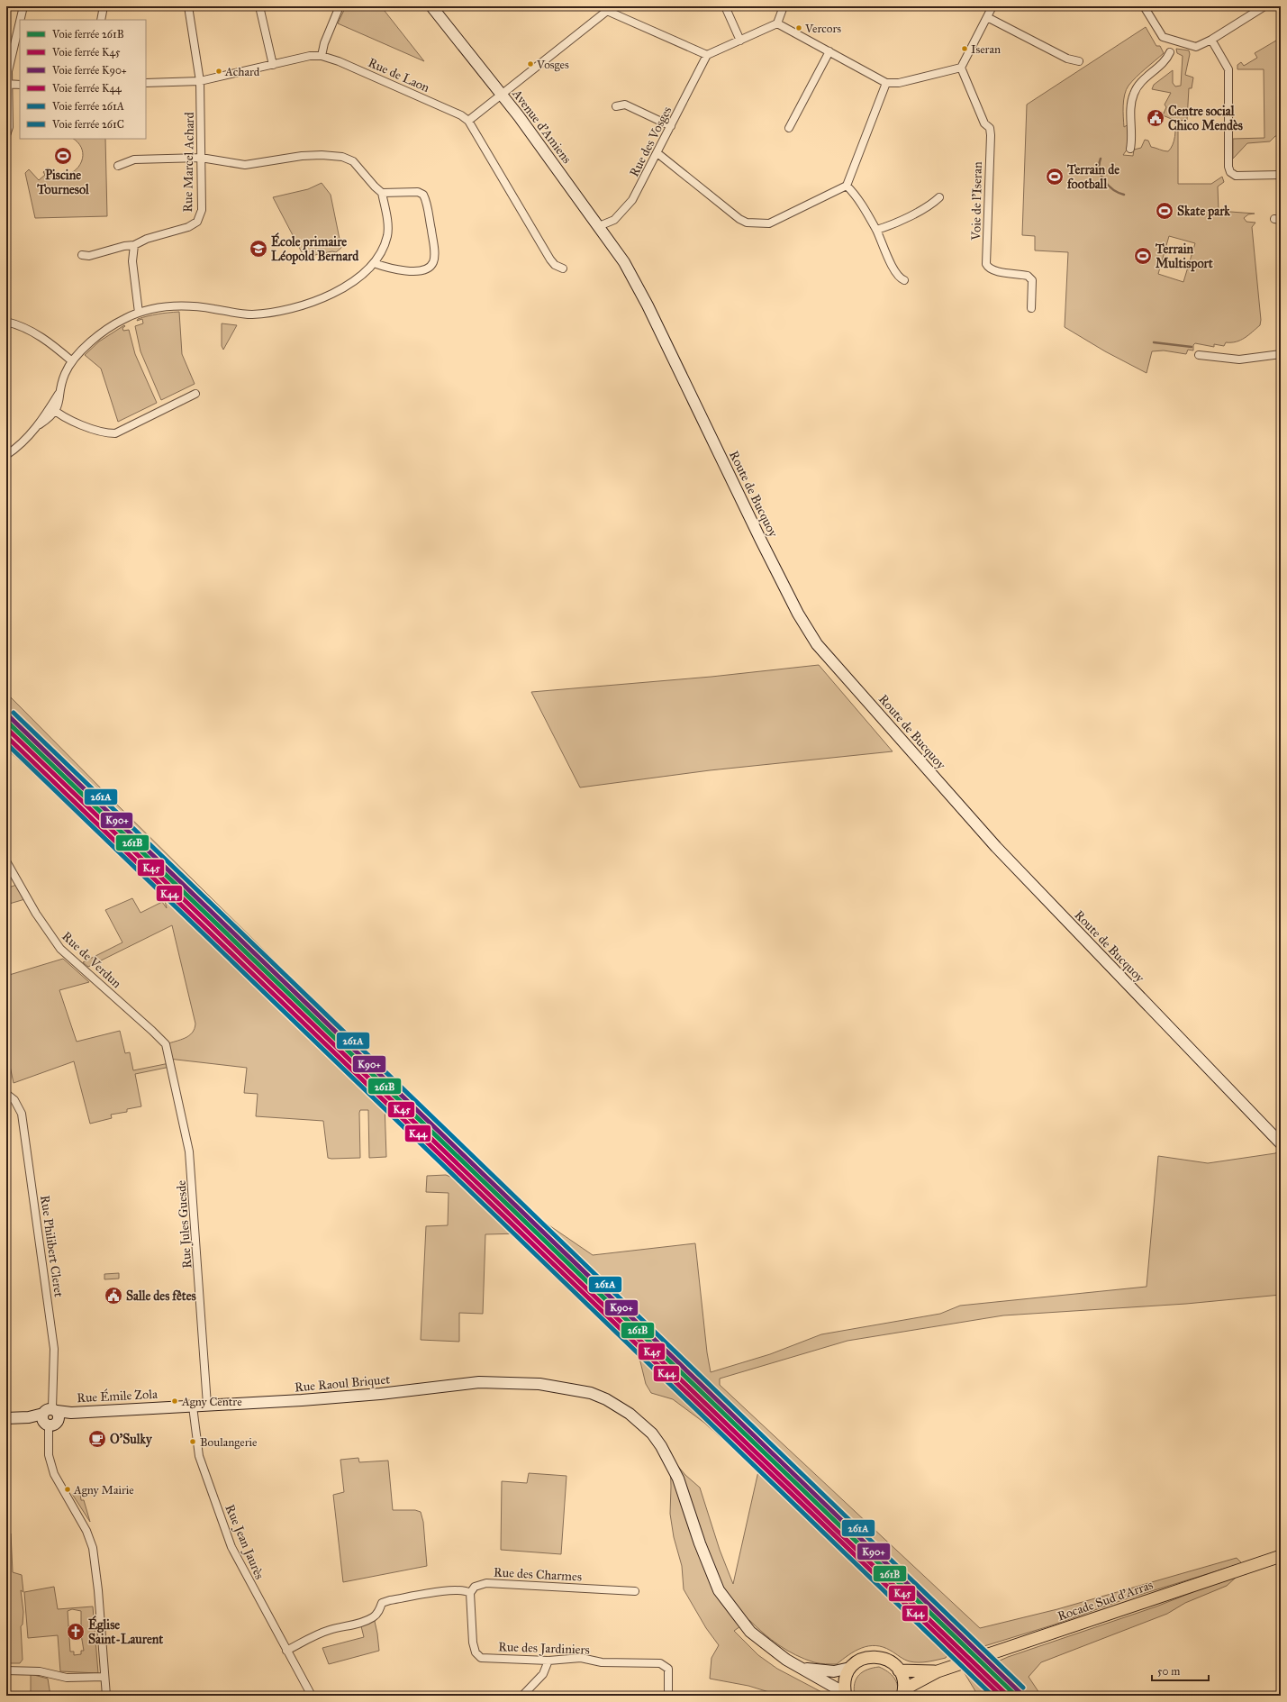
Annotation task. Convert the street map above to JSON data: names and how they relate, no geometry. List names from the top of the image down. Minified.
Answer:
{"streets":{"main road":["Avenue d'Amiens","Route de Bucquoy","Rue Raoul Briquet","Rue Émile Zola","Rocade Sud d'Arras"],"street":["Rue de Laon","Rue des Vosges","Rue Marcel Achard","Voie de l'Iseran","Rue de Verdun","Rue Jules Guesde","Rue Philibert Cleret","Rue Jean Jaurès","Rue des Charmes","Rue des Jardiniers"]},"crossings":[["Rue de Laon","Rue Marcel Achard"],["Avenue d'Amiens","Rue des Vosges"],["Avenue d'Amiens","Route de Bucquoy"],["Rue de Verdun","Rue Jules Guesde"],["Rue Jules Guesde","Rue Raoul Briquet"],["Rue Jules Guesde","Rue Émile Zola"],["Rue Philibert Cleret","Rue Émile Zola"],["Rue Raoul Briquet","Rue Émile Zola"],["Rue Émile Zola","Rue Jean Jaurès"],["Rue des Charmes","Rue des Jardiniers"]],"places":{"other":["Vercors","Iseran","Vosges","Achard","Agny Centre","Boulangerie","Agny Mairie"],"public building":["Centre social Chico Mendès","Salle des fêtes"],"sports":["Piscine Tournesol","Terrain de football","Skate park","Terrain Multisport"],"school or university":["École primaire Léopold Bernard"],"cafe":["O'Sulky"],"church":["Église Saint-Laurent"]},"lines":["rail line 261A","rail line K90+","rail line 261B","rail line K45","rail line K44","rail line 261C"],"legend":["Voie ferrée 261B","Voie ferrée K45","Voie ferrée K90+","Voie ferrée K44","Voie ferrée 261A","Voie ferrée 261C"],"scale_bar":"50 m"}
